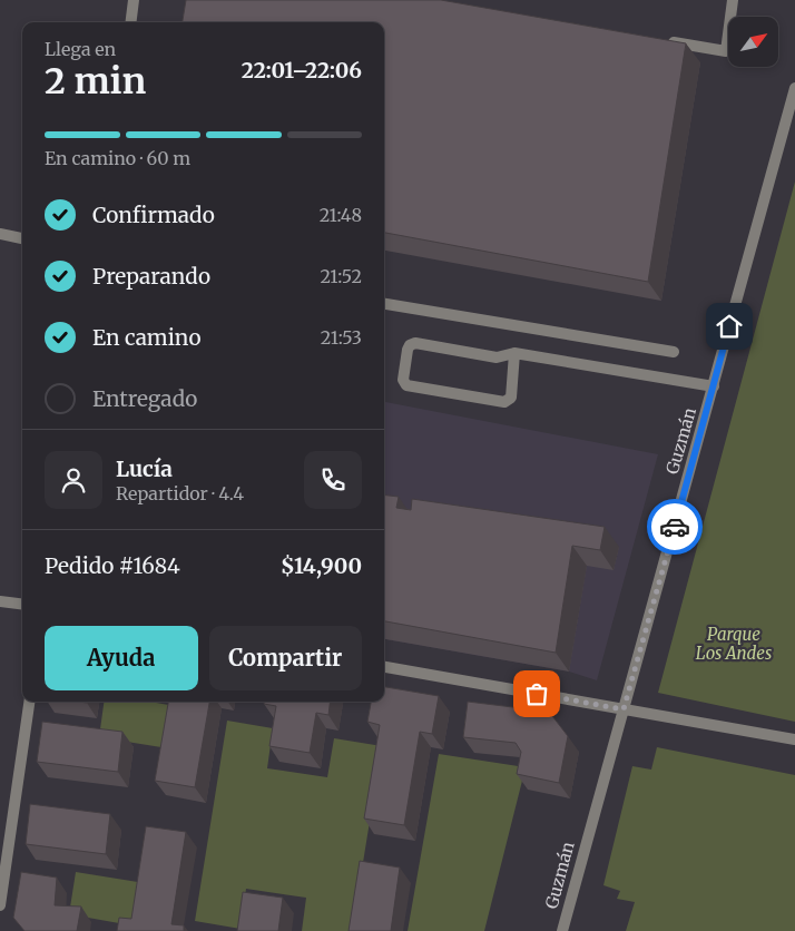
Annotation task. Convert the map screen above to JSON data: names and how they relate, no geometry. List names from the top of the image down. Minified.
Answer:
{"streets":{"street":["Guzmán"]},"parks":["Parque Los Andes"],"north":"top right","page":{"heading":["2 min","Llega en","22:01–22:06"],"panel":["Lucía","Repartidor · 4.4","Pedido #1684","$14,900"],"bar":"En camino · 60 m","list":[["Confirmado","21:48"],["Preparando","21:52"],["En camino","21:53"],"Entregado"],"buttons":["Ayuda","Compartir"]}}
